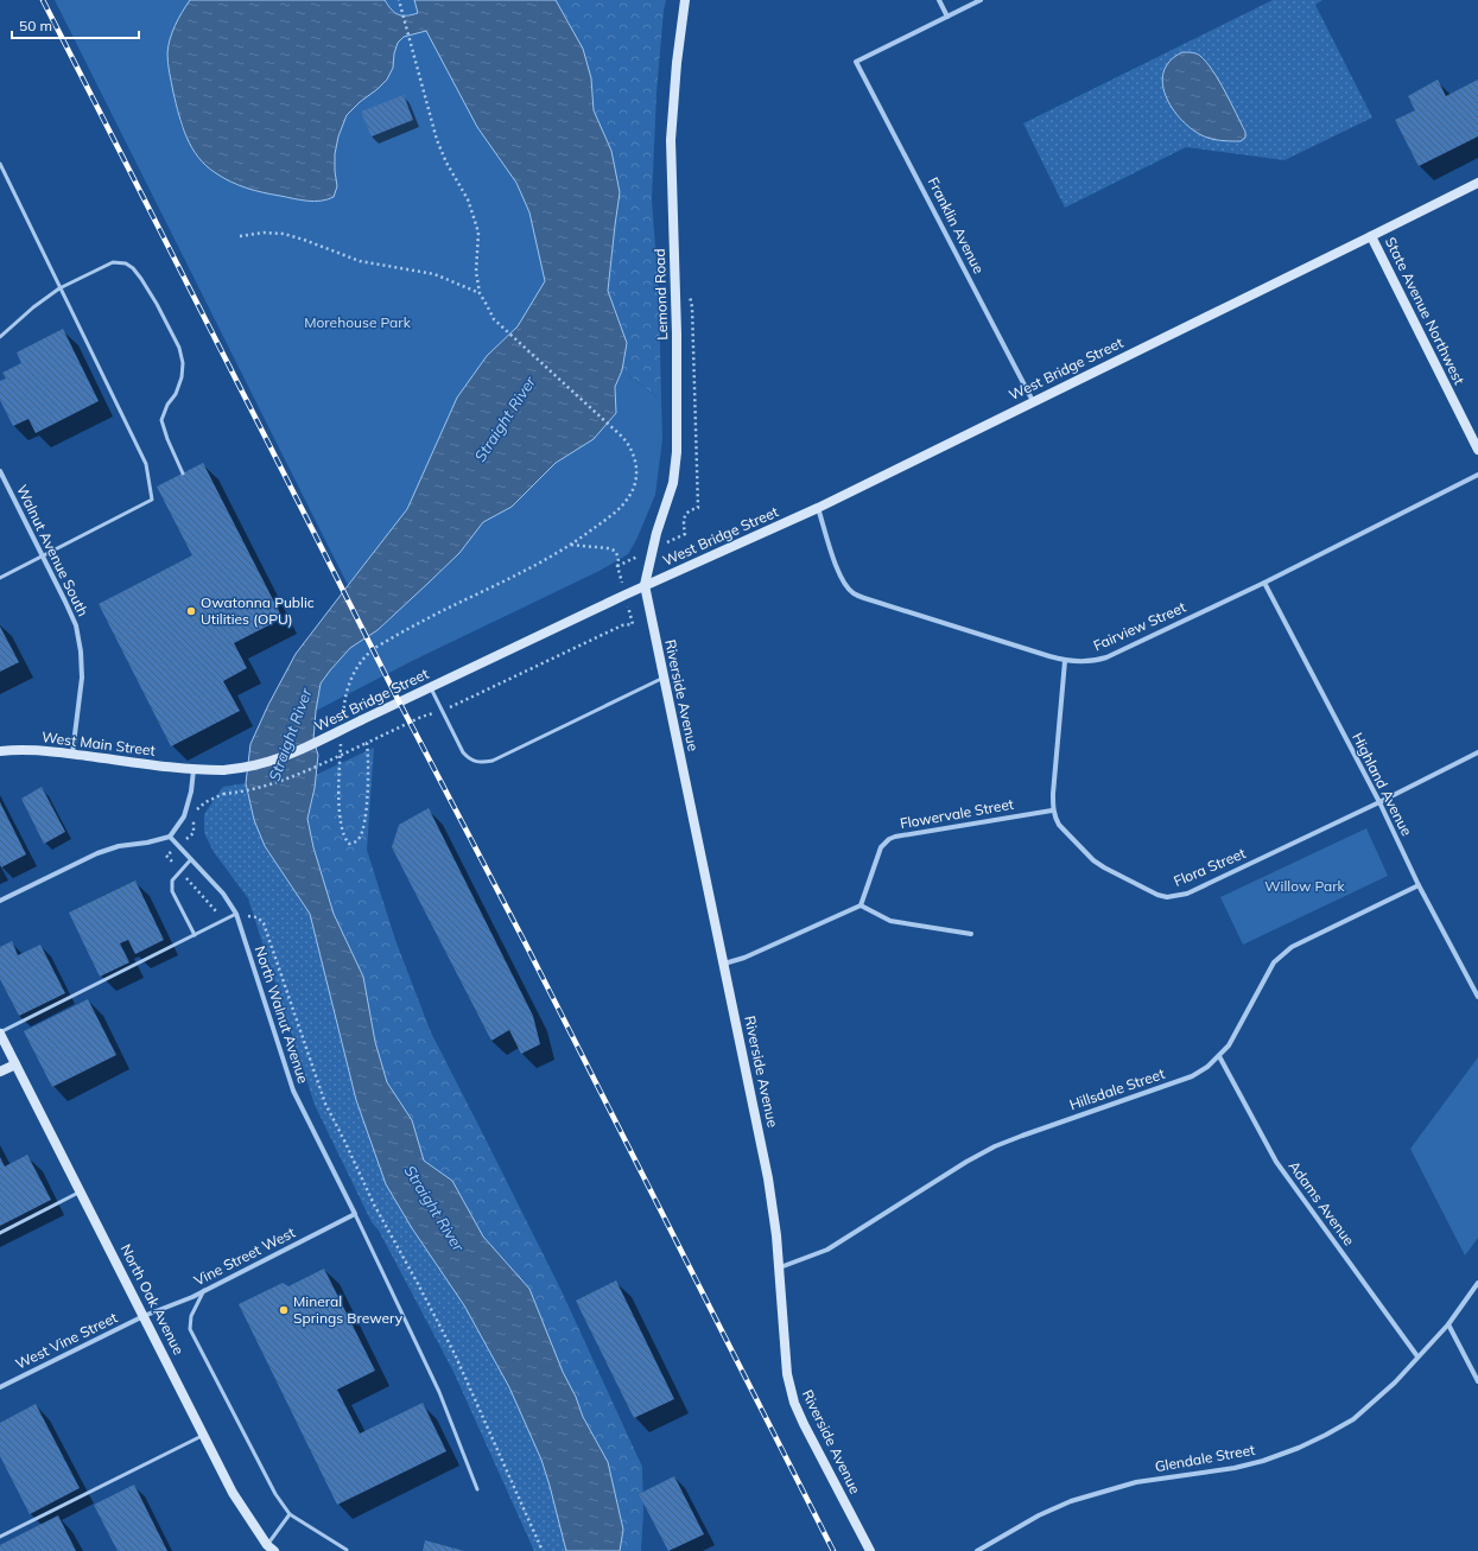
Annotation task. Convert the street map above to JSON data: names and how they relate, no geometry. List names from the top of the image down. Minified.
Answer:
{"streets":{"main road":["Lemond Road","State Avenue Northwest","West Bridge Street","Riverside Avenue","West Main Street","North Oak Avenue"],"street":["Franklin Avenue","Walnut Avenue South","Fairview Street","Highland Avenue","Flowervale Street","Flora Street","North Walnut Avenue","Hillsdale Street","Adams Avenue","Vine Street West","West Vine Street","Glendale Street"]},"crossings":[["Franklin Avenue","West Bridge Street"],["Lemond Road","West Bridge Street"],["Lemond Road","Riverside Avenue"],["State Avenue Northwest","West Bridge Street"],["West Bridge Street","Fairview Street"],["West Bridge Street","Riverside Avenue"],["West Bridge Street","West Main Street"],["Walnut Avenue South","West Main Street"],["Fairview Street","Highland Avenue"],["Riverside Avenue","Hillsdale Street"],["Highland Avenue","Flora Street"],["Highland Avenue","Hillsdale Street"],["Flowervale Street","Flora Street"],["North Walnut Avenue","Vine Street West"],["Hillsdale Street","Adams Avenue"],["Adams Avenue","Glendale Street"],["Vine Street West","North Oak Avenue"],["Vine Street West","West Vine Street"],["North Oak Avenue","West Vine Street"]],"water":["Straight River"],"parks":["Morehouse Park","Willow Park"],"places":["Owatonna Public Utilities (OPU)","Mineral Springs Brewery"],"scale_bar":"50 m"}
